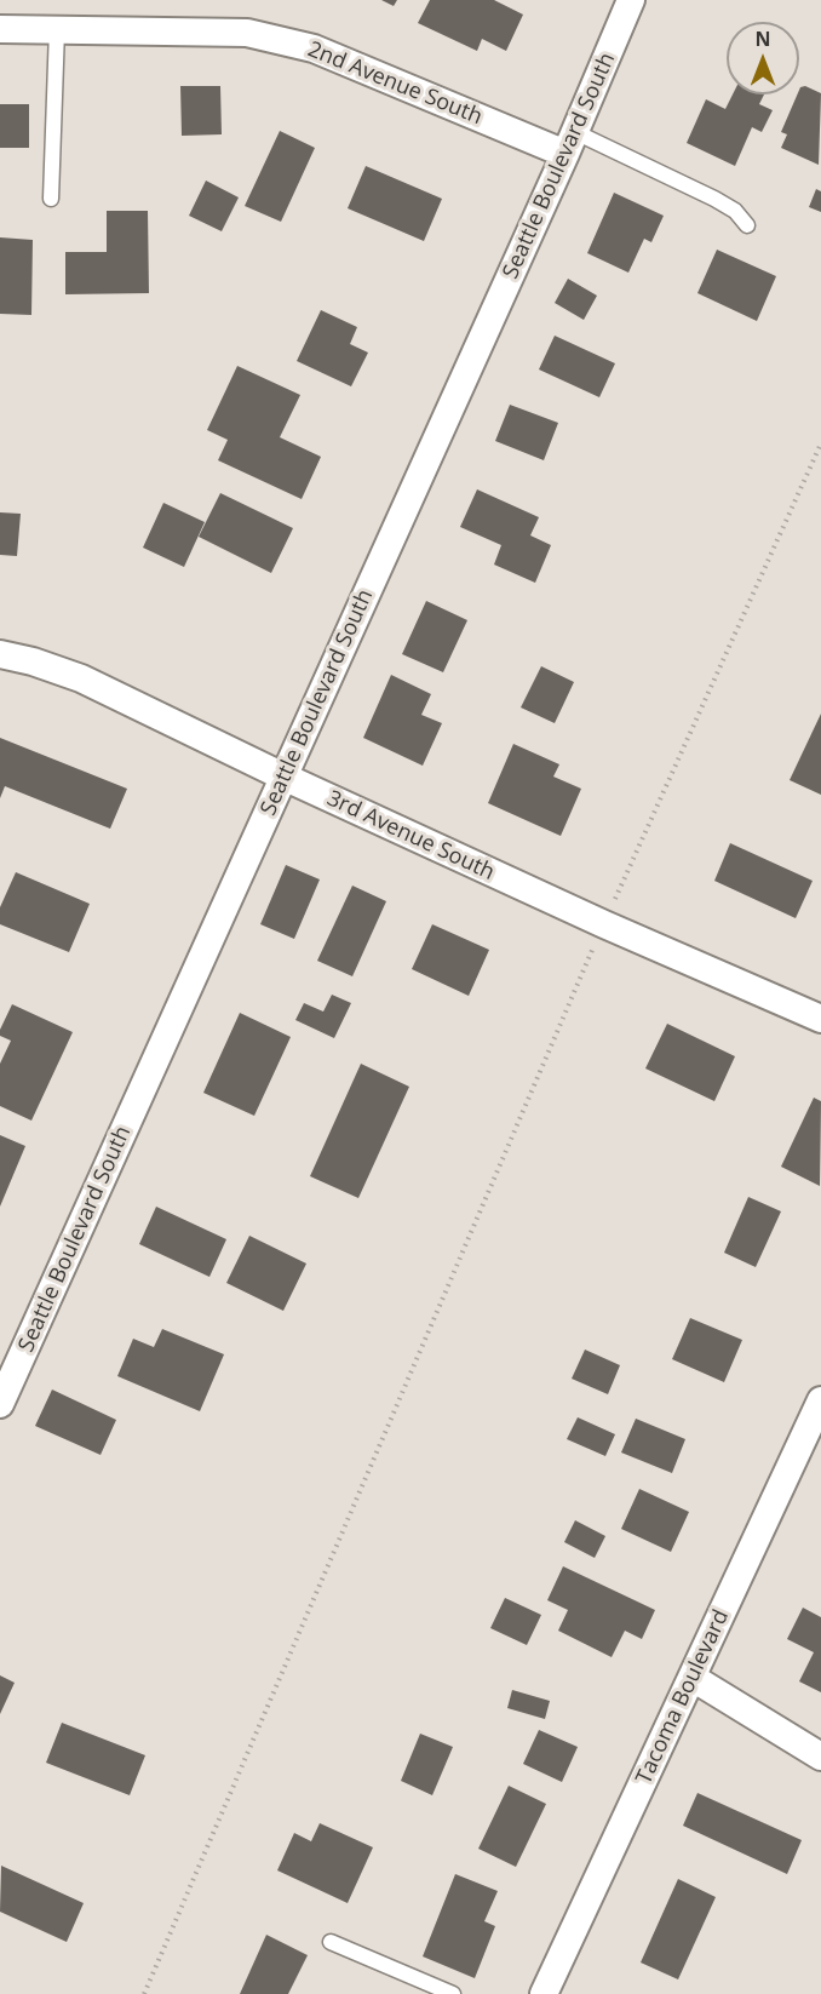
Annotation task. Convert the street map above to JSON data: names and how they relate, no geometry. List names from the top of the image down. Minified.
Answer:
{"streets":{"street":["2nd Avenue South","Seattle Boulevard South","3rd Avenue South","Tacoma Boulevard"]},"crossings":[["2nd Avenue South","Seattle Boulevard South"],["Seattle Boulevard South","3rd Avenue South"]],"north":"top"}
